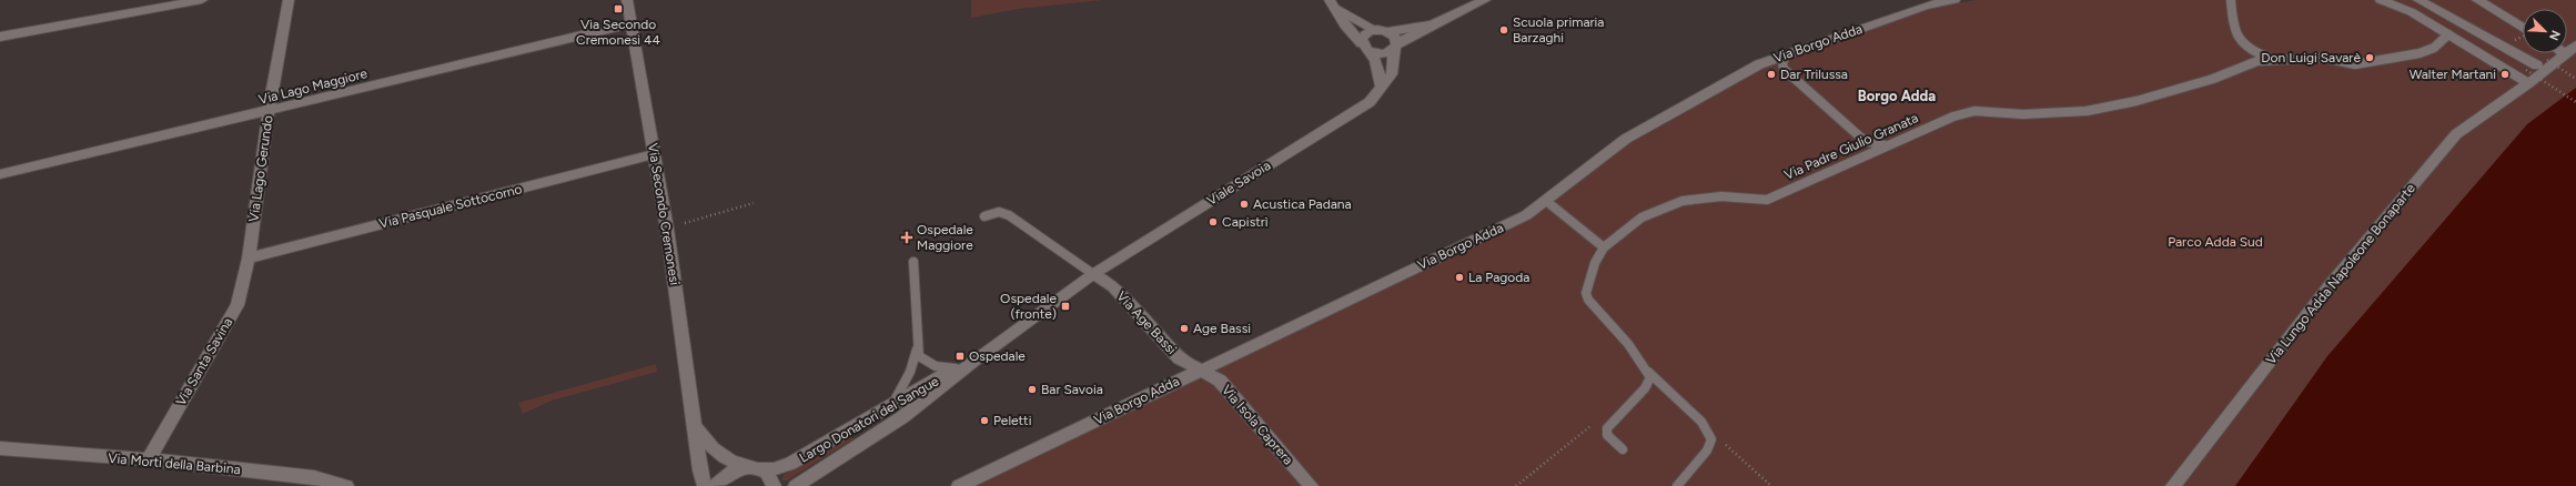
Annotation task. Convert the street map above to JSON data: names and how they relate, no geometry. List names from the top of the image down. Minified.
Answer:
{"streets":{"street":["Via Borgo Adda","Via Lago Maggiore","Via Lago Gerundo","Viale Savoia","Via Pasquale Sottocorno","Via Secondo Cremonesi","Via Lungo Adda Napoleone Bonaparte","Via Age Bassi","Via Santa Savina","Largo Donatori del Sangue","Via Isola Caprera","Via Morti della Barbina"],"lane":["Via Padre Giulio Granata"]},"crossings":[["Via Borgo Adda","Via Age Bassi"],["Via Borgo Adda","Via Isola Caprera"],["Via Lago Maggiore","Via Lago Gerundo"],["Via Lago Maggiore","Via Secondo Cremonesi"],["Via Lago Gerundo","Via Pasquale Sottocorno"],["Via Lago Gerundo","Via Santa Savina"],["Viale Savoia","Via Age Bassi"],["Viale Savoia","Largo Donatori del Sangue"],["Via Pasquale Sottocorno","Via Secondo Cremonesi"],["Via Pasquale Sottocorno","Via Santa Savina"],["Via Age Bassi","Largo Donatori del Sangue"],["Via Age Bassi","Via Isola Caprera"],["Via Santa Savina","Via Morti della Barbina"]],"districts":["Borgo Adda"],"parks":["Parco Adda Sud"],"places":{"transit":["Via Secondo Cremonesi 44","Ospedale (fronte)","Ospedale"],"other":["Scuola primaria Barzaghi","Don Luigi Savarè","Dar Trilussa","Walter Martani","Acustica Padana","Capistrì","La Pagoda","Age Bassi","Bar Savoia","Peletti"],"health":["Ospedale Maggiore"]},"north":"bottom right"}
